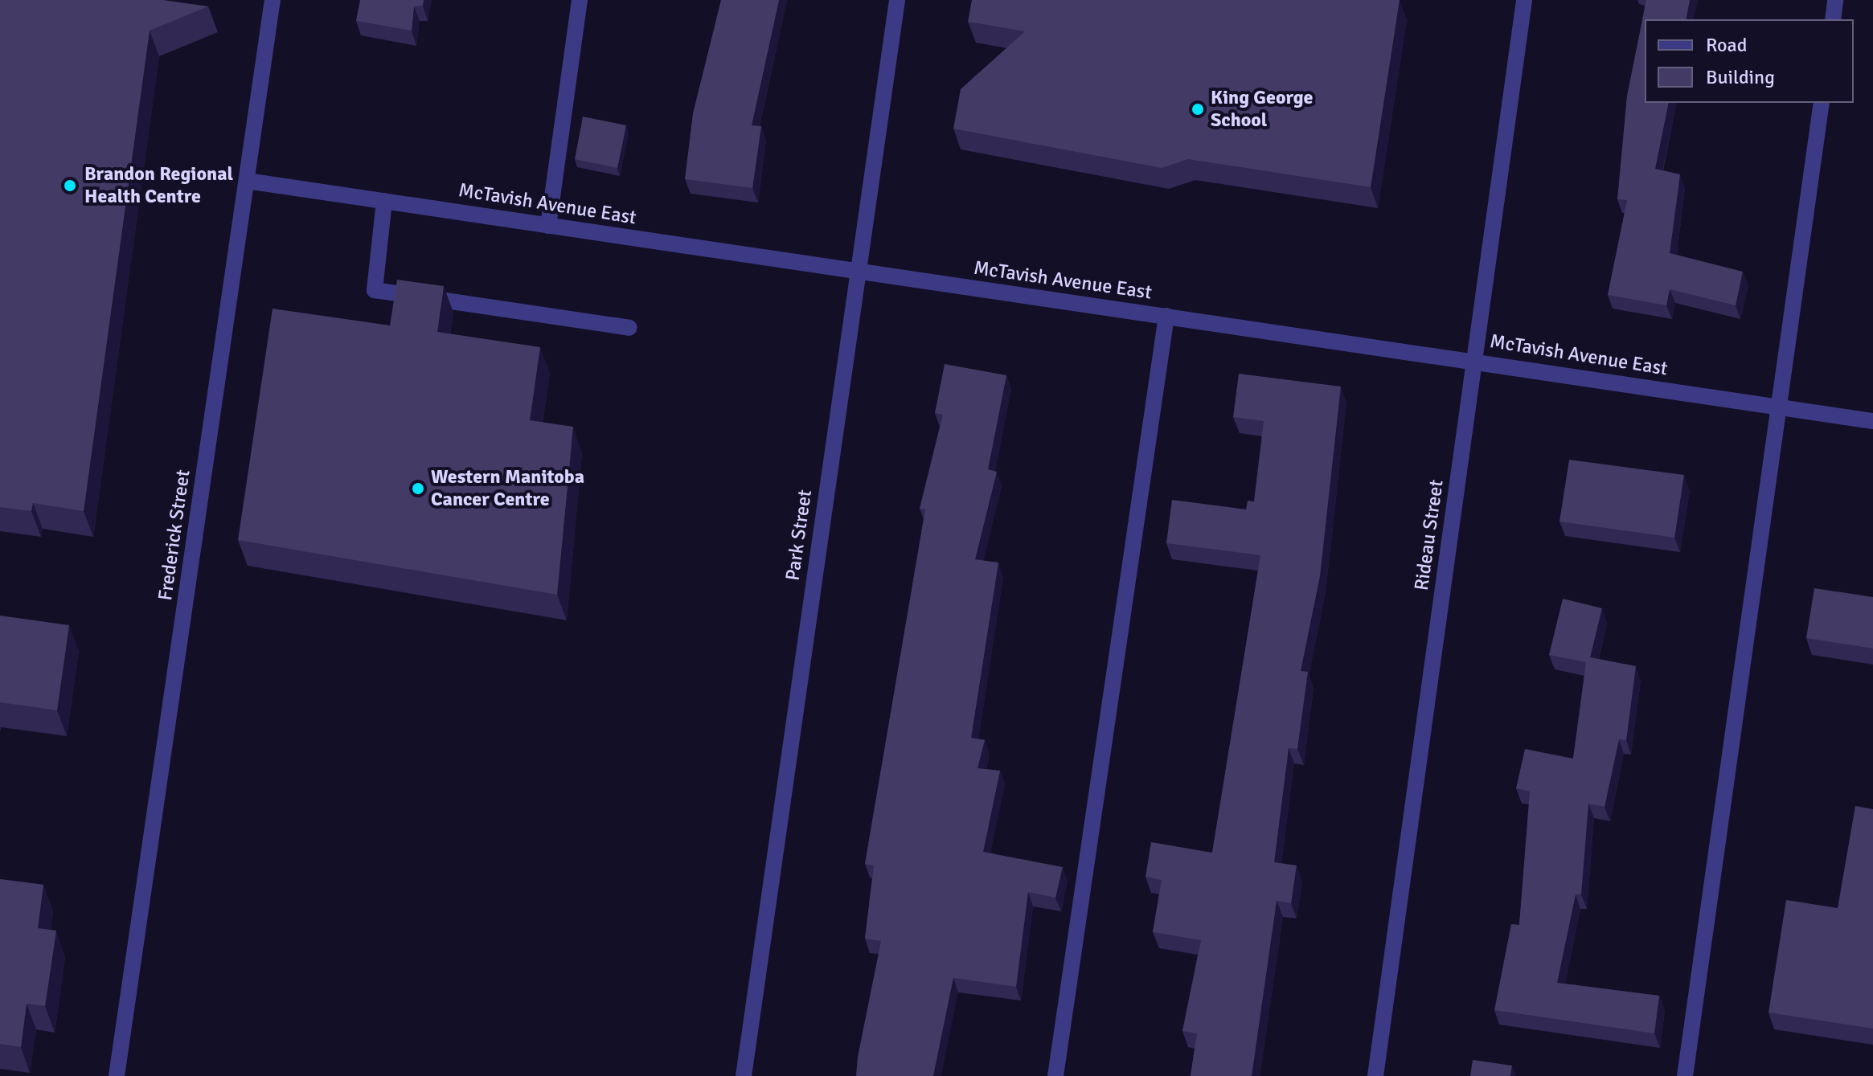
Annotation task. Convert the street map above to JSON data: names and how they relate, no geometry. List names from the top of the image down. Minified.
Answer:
{"streets":{"street":["McTavish Avenue East","Frederick Street","Park Street","Rideau Street"]},"crossings":[["McTavish Avenue East","Frederick Street"],["McTavish Avenue East","Park Street"],["McTavish Avenue East","Rideau Street"]],"places":["King George School","Brandon Regional Health Centre","Western Manitoba Cancer Centre"],"legend":["Road","Building"]}
